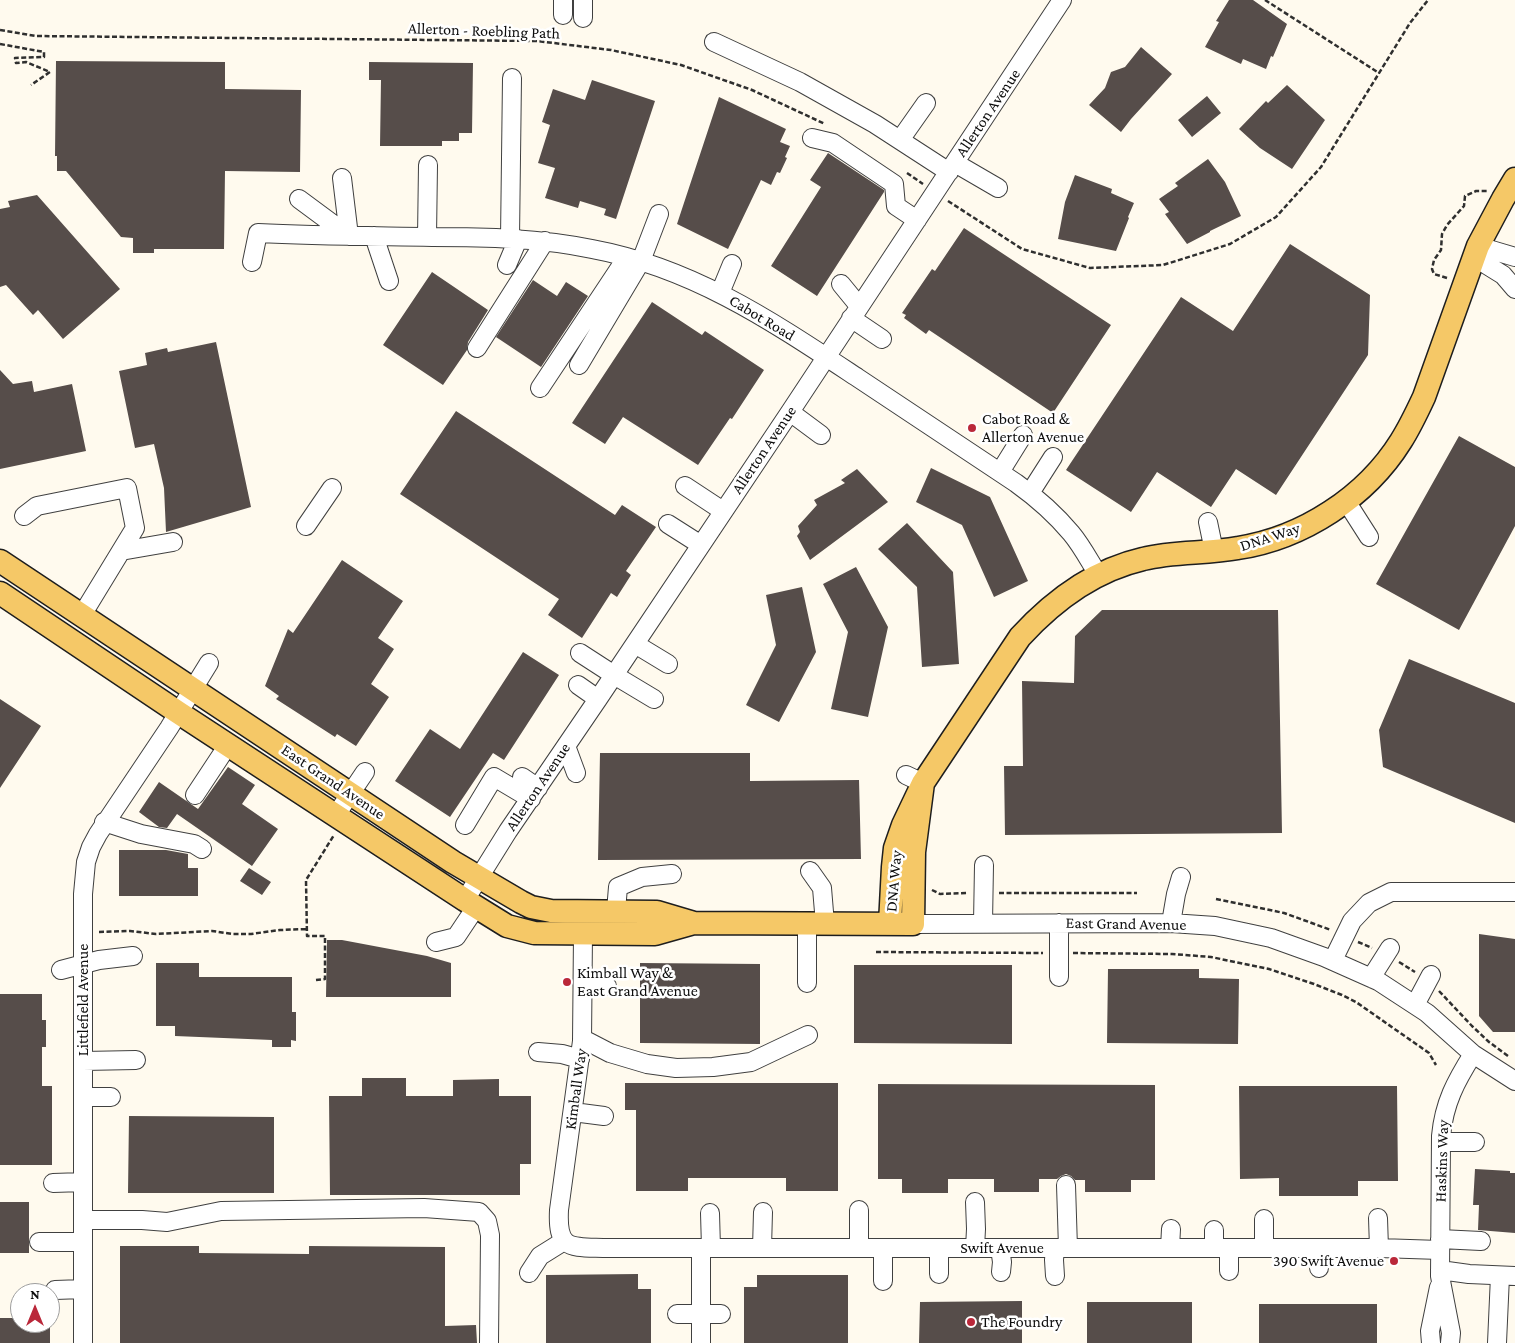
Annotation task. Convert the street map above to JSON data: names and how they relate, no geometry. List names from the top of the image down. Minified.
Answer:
{"streets":{"main road":["DNA Way","East Grand Avenue"],"street":["Allerton Avenue","Cabot Road","Littlefield Avenue","Kimball Way","Haskins Way","Swift Avenue"],"path":["Allerton - Roebling Path"]},"crossings":[["Allerton Avenue","Cabot Road"],["Allerton Avenue","East Grand Avenue"],["Cabot Road","DNA Way"],["DNA Way","East Grand Avenue"],["East Grand Avenue","Littlefield Avenue"],["East Grand Avenue","Kimball Way"],["East Grand Avenue","Haskins Way"],["Kimball Way","Swift Avenue"],["Haskins Way","Swift Avenue"]],"places":["Cabot Road & Allerton Avenue","Kimball Way & East Grand Avenue","390 Swift Avenue","The Foundry"],"north":"top"}
